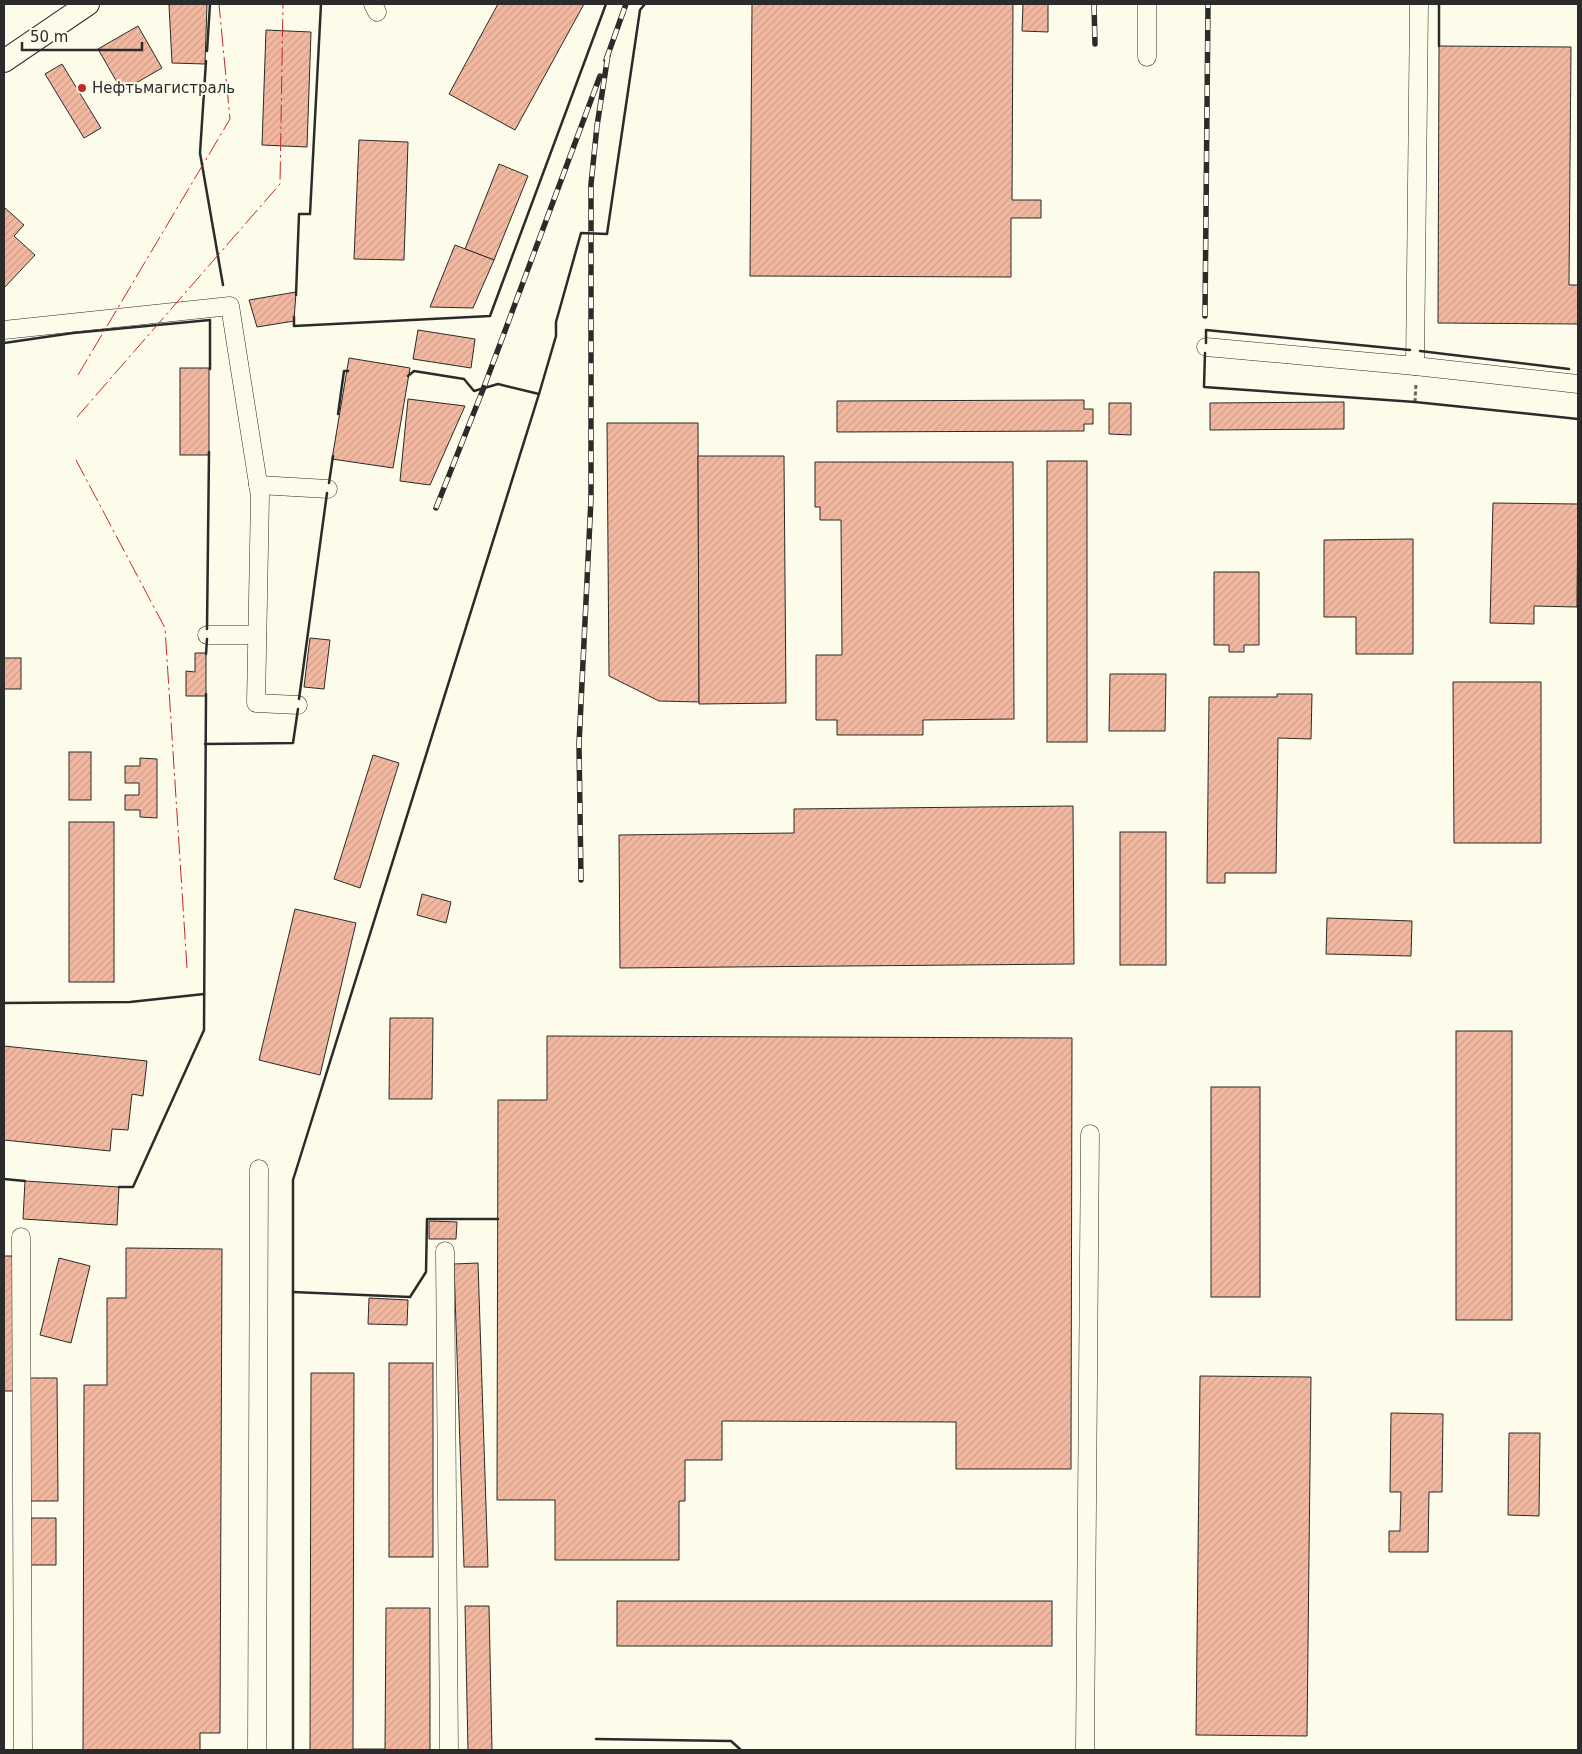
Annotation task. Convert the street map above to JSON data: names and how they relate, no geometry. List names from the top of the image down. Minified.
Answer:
{"places":["Нефтьмагистраль"],"scale_bar":"50 m"}
